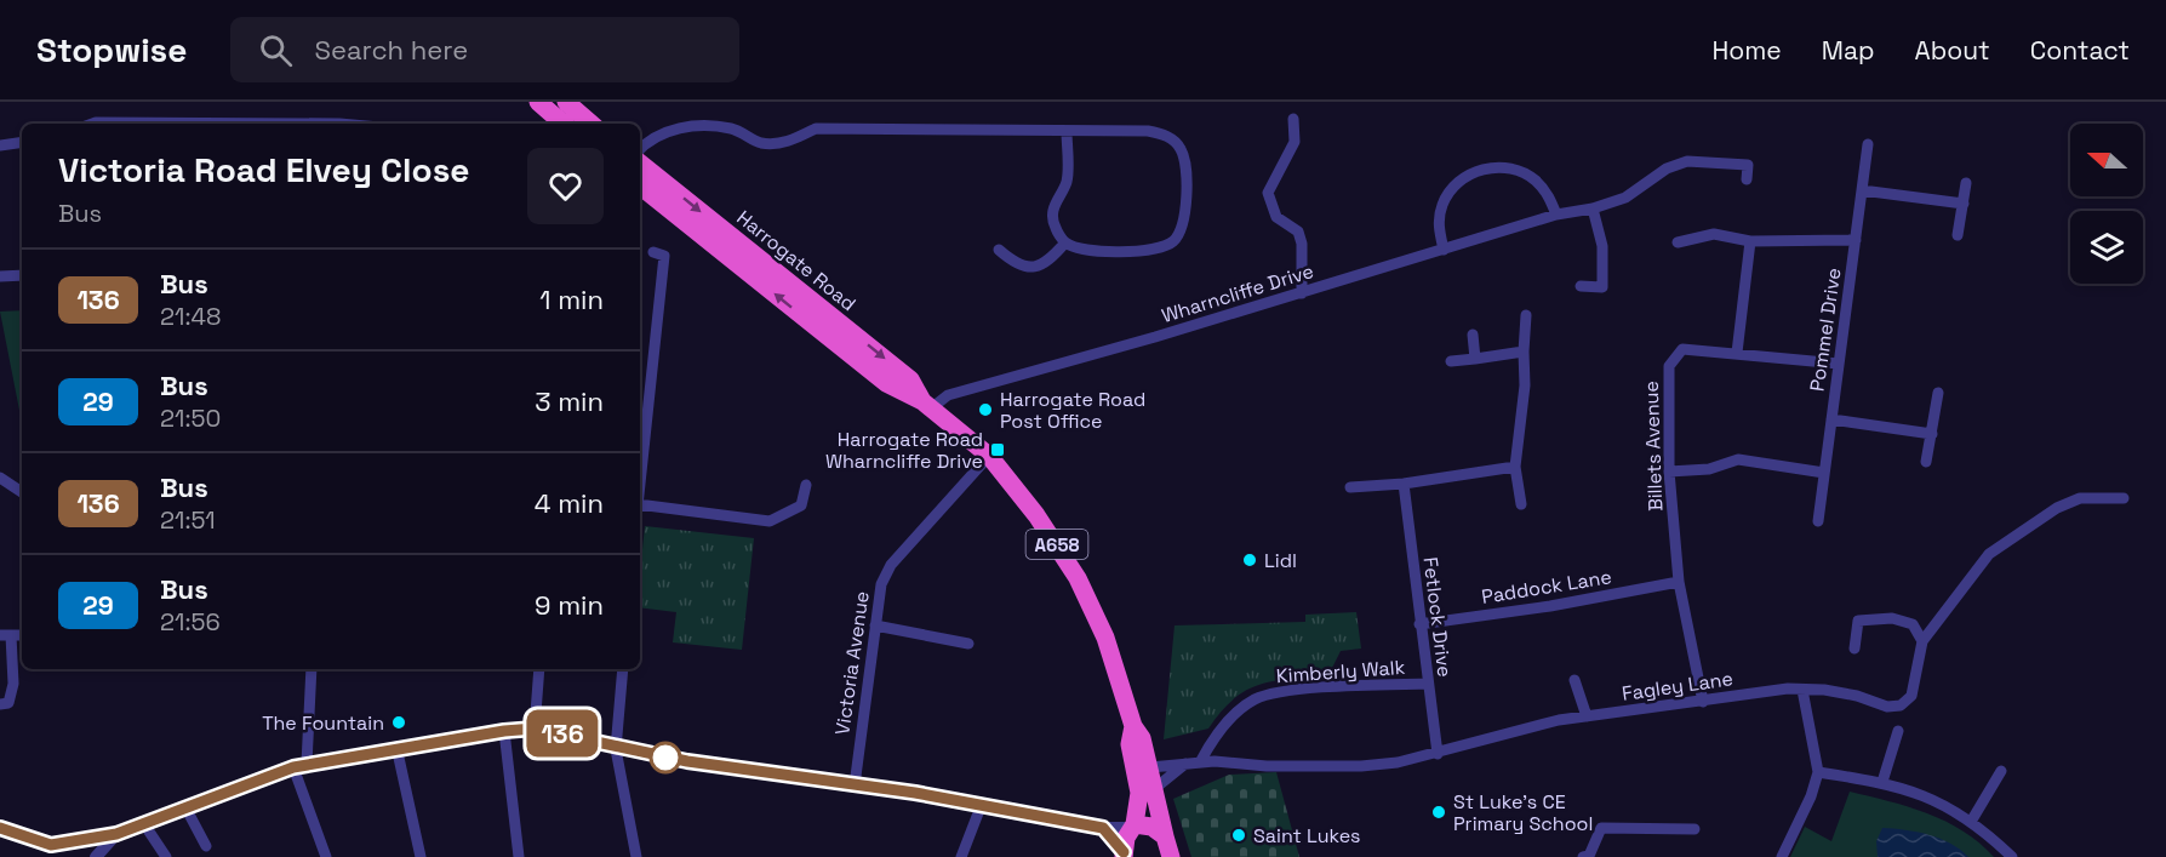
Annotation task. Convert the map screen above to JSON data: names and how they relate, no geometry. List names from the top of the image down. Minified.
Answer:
{"streets":{"highway":["Harrogate Road","A658"],"street":["Wharncliffe Drive","Pommel Drive","Billets Avenue","Paddock Lane","Fetlock Drive","Victoria Avenue","Kimberly Walk","Fagley Lane"]},"crossings":[["Harrogate Road","Wharncliffe Drive"],["Harrogate Road","Victoria Avenue"],["Harrogate Road","Fagley Lane"],["Pommel Drive","Billets Avenue"],["Billets Avenue","Paddock Lane"],["Billets Avenue","Fagley Lane"],["Paddock Lane","Fetlock Drive"],["Fetlock Drive","Kimberly Walk"],["Fetlock Drive","Fagley Lane"],["Kimberly Walk","Fagley Lane"]],"places":{"other":["Harrogate Road Post Office","Lidl","The Fountain","St Luke's CE Primary School","Saint Lukes"],"transit":["Harrogate Road Wharncliffe Drive"]},"lines":["bus line 136"],"north":"left","page":{"header":"Stopwise","search":"Search here","nav":["Home","Map","About","Contact"],"on_map":"136","heading":["Victoria Road Elvey Close","Bus"],"list":[{"mark":"136","name":"Bus","note":"21:48","value":"1 min"},{"mark":"29","name":"Bus","note":"21:50","value":"3 min"},{"mark":"136","name":"Bus","note":"21:51","value":"4 min"},{"mark":"29","name":"Bus","note":"21:56","value":"9 min"}]}}
